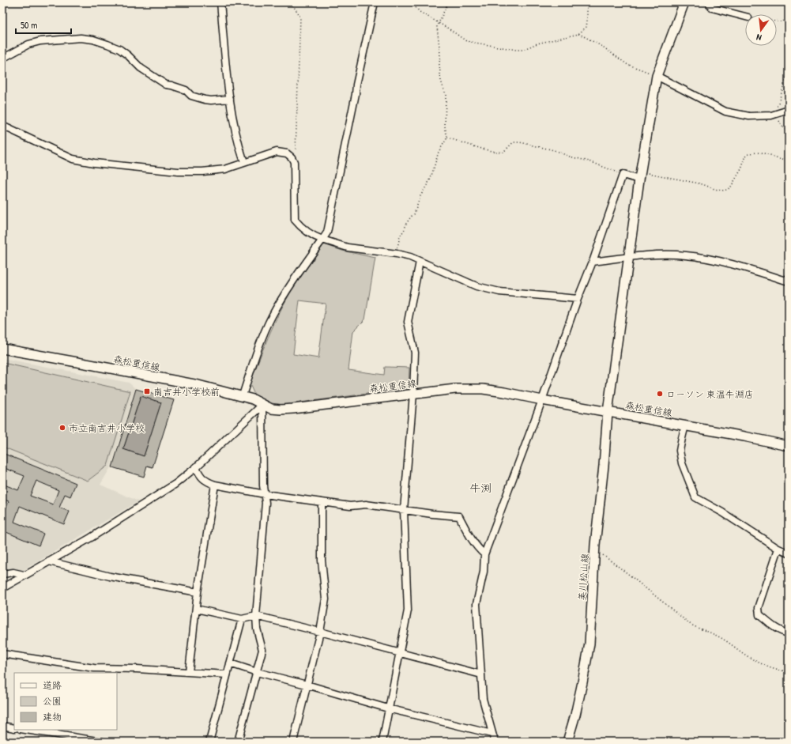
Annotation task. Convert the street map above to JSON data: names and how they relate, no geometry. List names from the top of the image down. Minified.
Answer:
{"streets":{"main road":["森松重信線","美川松山線"]},"crossings":[["森松重信線","美川松山線"]],"districts":["牛渕"],"places":{"transit":["南吉井小学校前"],"other":["ローソン 東温牛淵店","市立南吉井小学校"]},"legend":["道路","公園","建物"],"scale_bar":"50 m","north":"bottom"}
